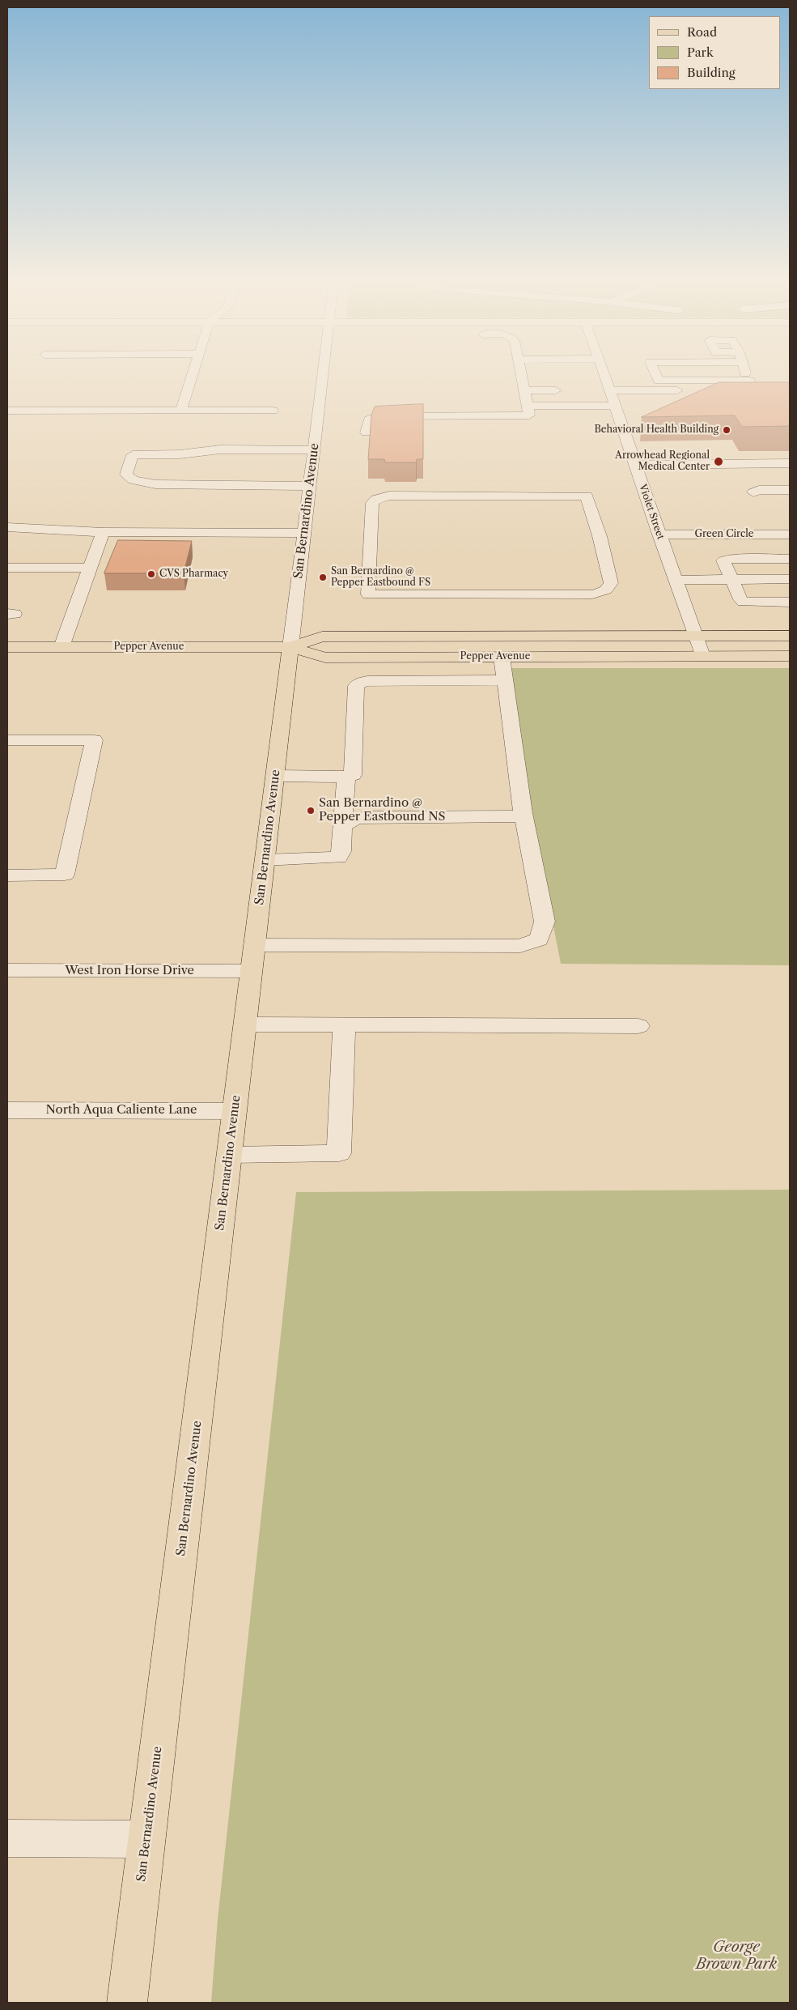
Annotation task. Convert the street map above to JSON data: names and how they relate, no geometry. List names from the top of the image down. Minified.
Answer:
{"streets":{"main road":["San Bernardino Avenue","Pepper Avenue"],"street":["Violet Street","Green Circle","West Iron Horse Drive","North Aqua Caliente Lane"]},"crossings":[["San Bernardino Avenue","Pepper Avenue"],["San Bernardino Avenue","West Iron Horse Drive"],["San Bernardino Avenue","North Aqua Caliente Lane"],["Violet Street","Green Circle"],["Violet Street","Pepper Avenue"]],"parks":["George Brown Park"],"places":["Behavioral Health Building","Arrowhead Regional Medical Center","CVS Pharmacy","San Bernardino @ Pepper Eastbound FS","San Bernardino @ Pepper Eastbound NS"],"legend":["Road","Park","Building"]}
